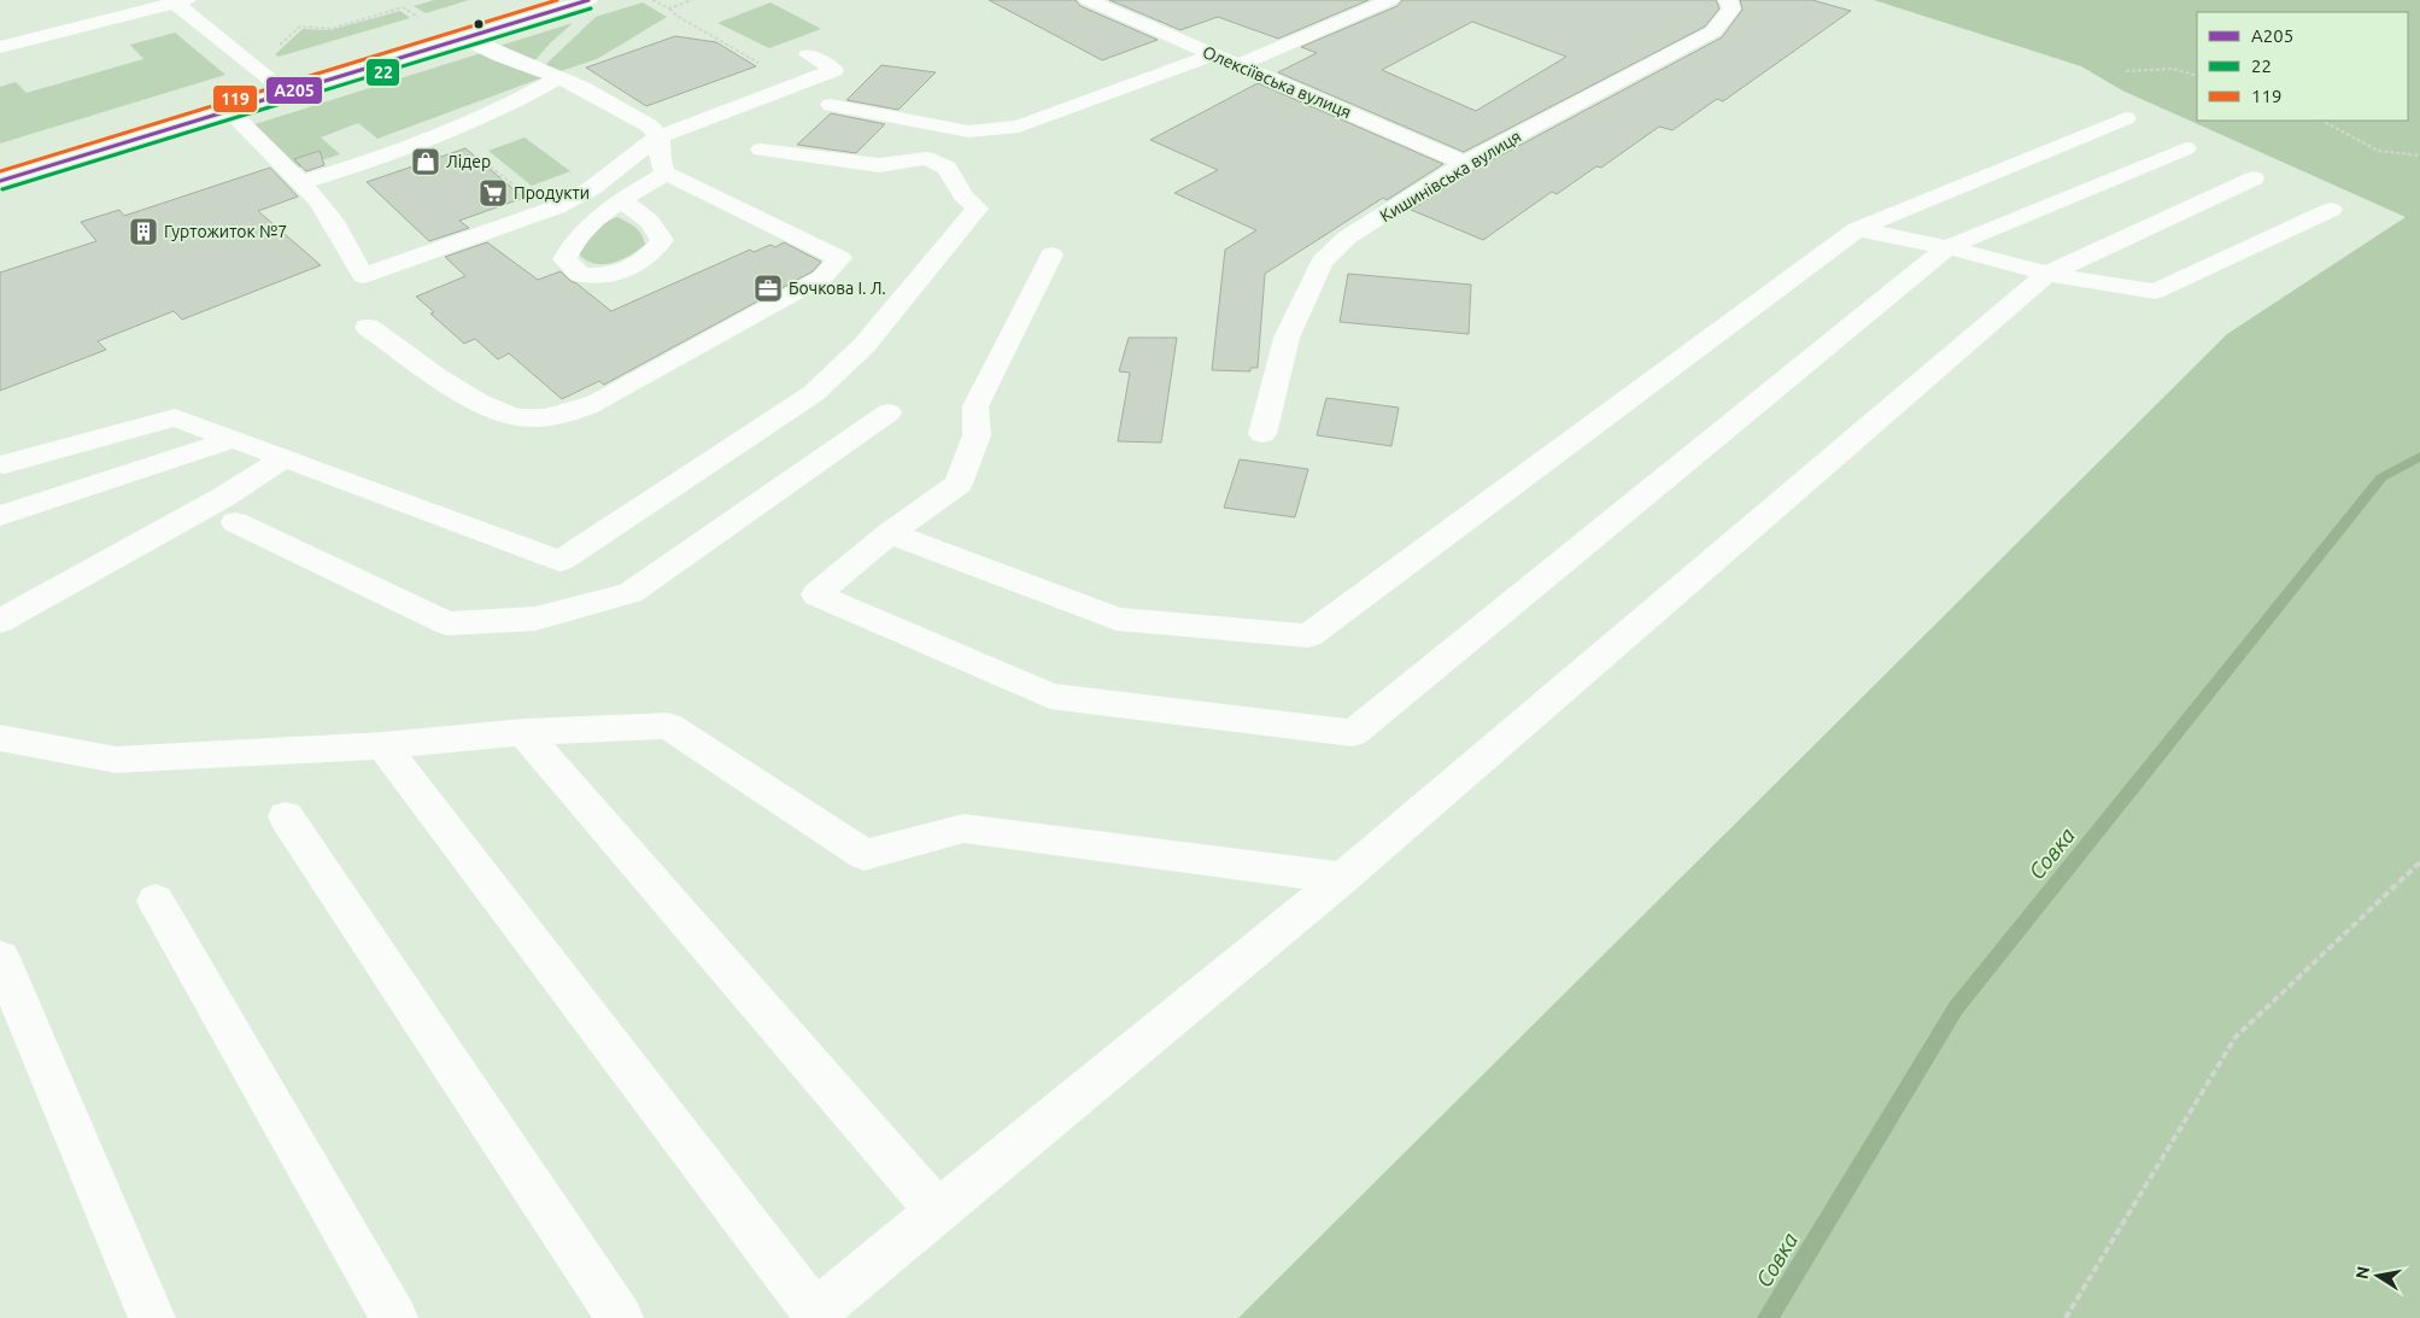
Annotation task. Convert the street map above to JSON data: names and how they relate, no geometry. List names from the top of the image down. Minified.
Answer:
{"streets":{"street":["Олексіївська вулиця","Кишинівська вулиця"]},"crossings":[["Олексіївська вулиця","Кишинівська вулиця"]],"water":["Совка"],"places":{"shop":["Лідер"],"supermarket":["Продукти"],"building":["Гуртожиток №7"],"office":["Бочкова І. Л."]},"lines":["transit line А205","transit line 119","transit line 22"],"legend":["А205","22","119"],"north":"left"}
